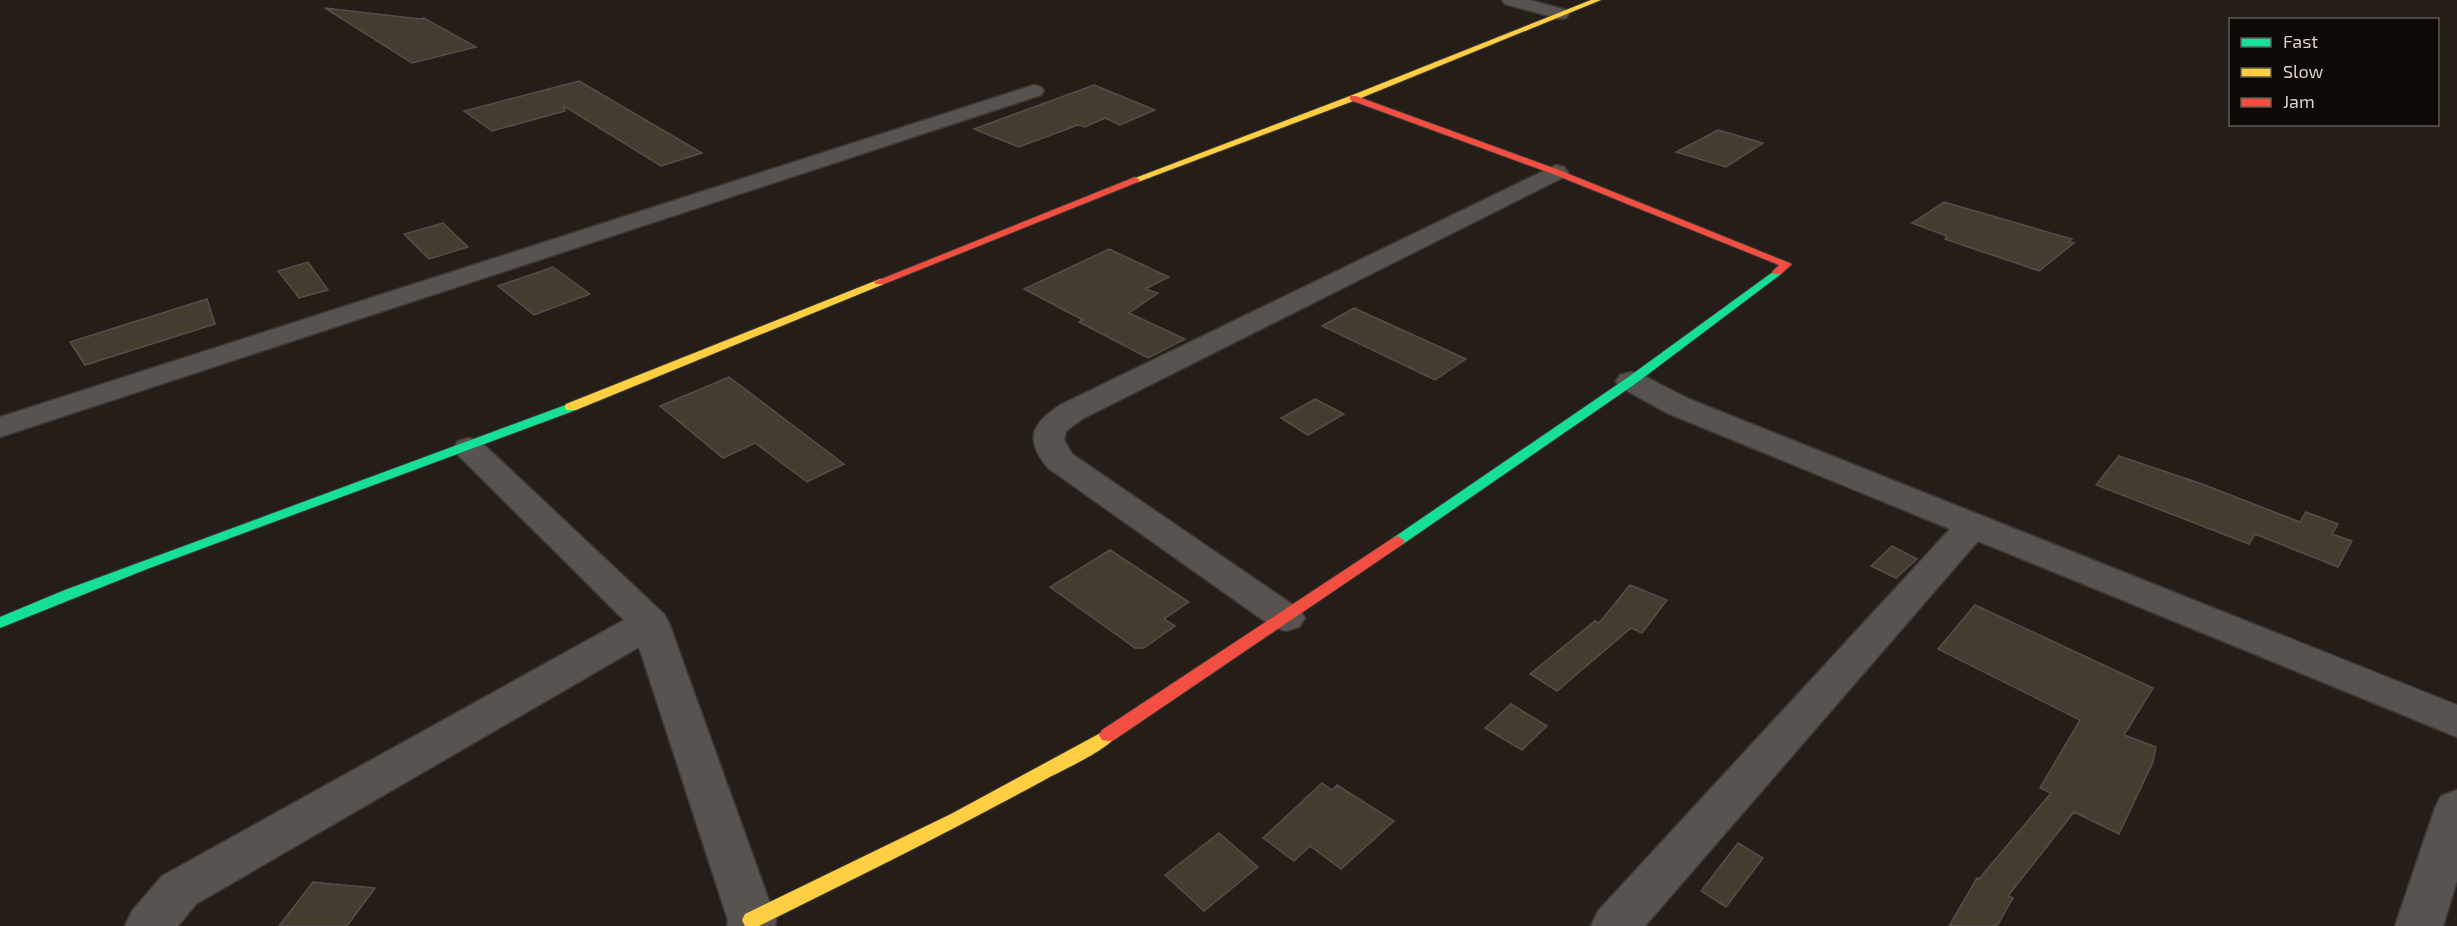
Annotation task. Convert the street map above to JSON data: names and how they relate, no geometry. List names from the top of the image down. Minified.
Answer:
{"legend":["Fast","Slow","Jam"]}
